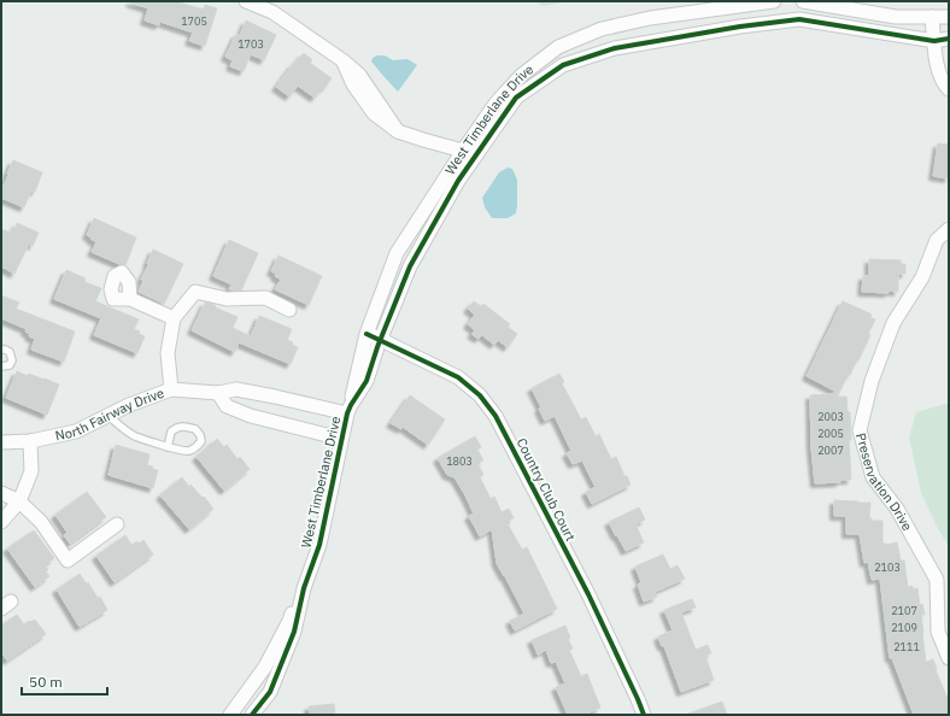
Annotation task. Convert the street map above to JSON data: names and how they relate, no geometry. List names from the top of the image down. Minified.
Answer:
{"streets":{"street":["West Timberlane Drive","North Fairway Drive","Preservation Drive","Country Club Court"]},"crossings":[["West Timberlane Drive","North Fairway Drive"],["West Timberlane Drive","Country Club Court"]],"house_numbers":["1705","1703","2003","2005","2007","1803","2103","2107","2109","2111"],"scale_bar":"50 m"}
